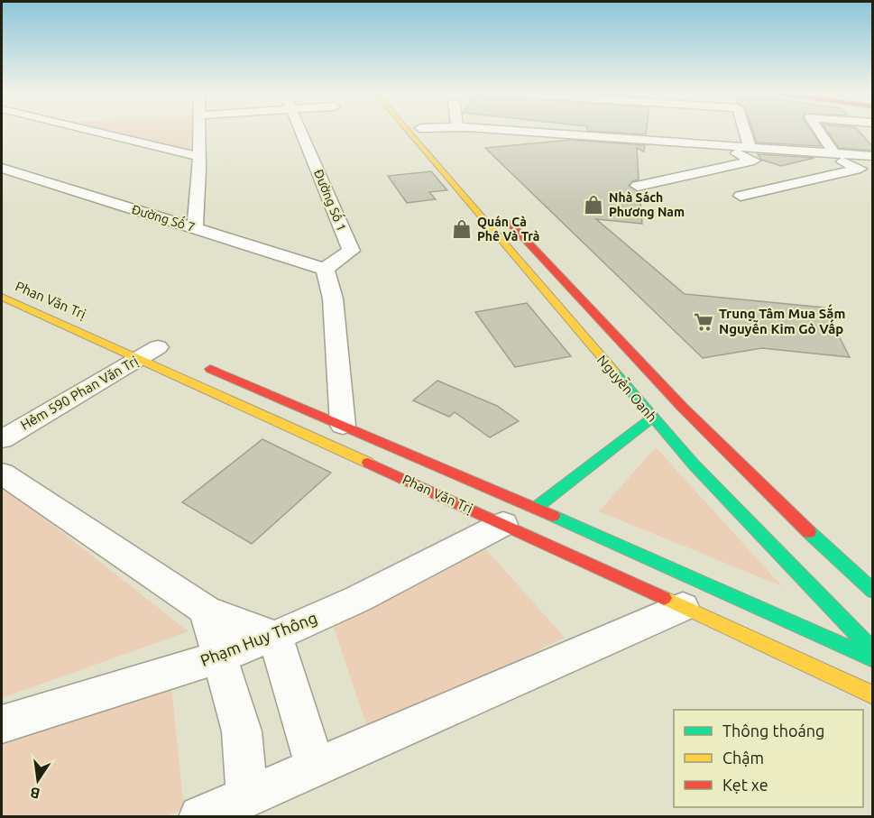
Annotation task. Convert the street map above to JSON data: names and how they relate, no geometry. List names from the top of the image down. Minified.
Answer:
{"streets":{"main road":["Phan Văn Trị","Nguyễn Oanh"],"street":["Đường Số 1","Đường Số 7","Hẻm 590 Phan Văn Trị","Phạm Huy Thông"]},"crossings":[["Đường Số 1","Đường Số 7"],["Phan Văn Trị","Hẻm 590 Phan Văn Trị"],["Phan Văn Trị","Phạm Huy Thông"]],"places":{"shop":["Nhà Sách Phương Nam","Quán Cà Phê Và Trà"],"supermarket":["Trung Tâm Mua Sắm Nguyễn Kim Gò Vấp"]},"legend":["Thông thoáng","Chậm","Kẹt xe"],"north":"bottom"}
